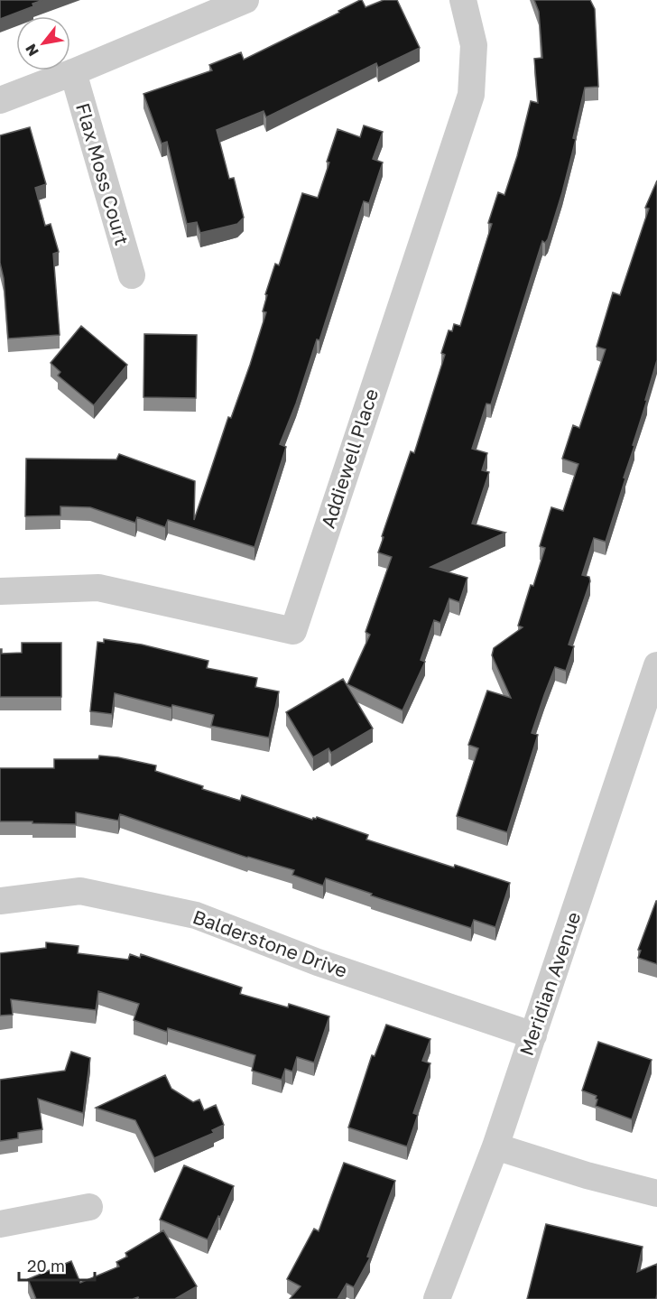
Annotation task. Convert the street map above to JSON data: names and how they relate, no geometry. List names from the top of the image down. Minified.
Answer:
{"streets":{"street":["Flax Moss Court","Addiewell Place","Balderstone Drive","Meridian Avenue"]},"crossings":[["Balderstone Drive","Meridian Avenue"]],"scale_bar":"20 m","north":"bottom left"}
